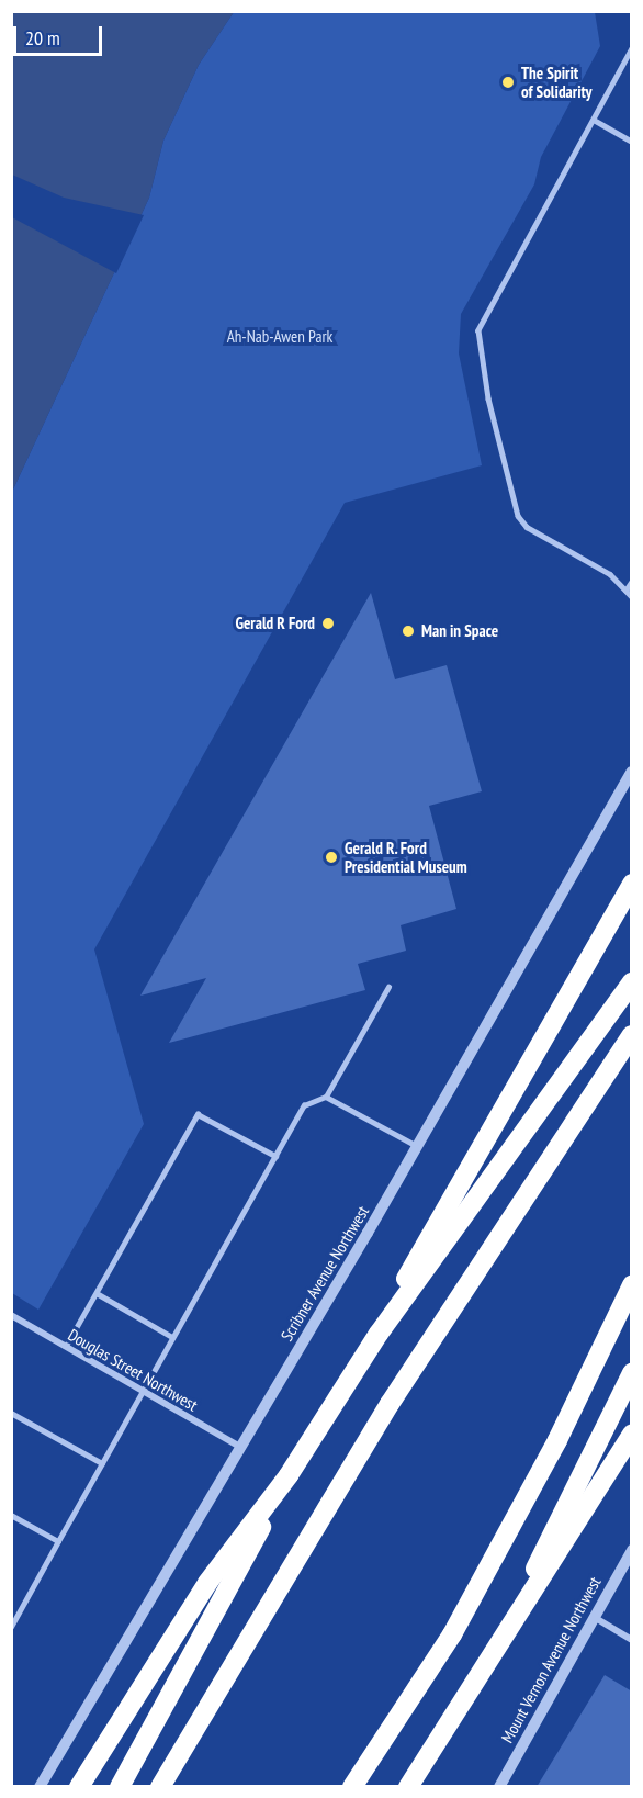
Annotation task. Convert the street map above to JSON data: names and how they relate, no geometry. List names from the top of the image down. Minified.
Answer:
{"streets":{"street":["Scribner Avenue Northwest","Douglas Street Northwest","Mount Vernon Avenue Northwest"]},"crossings":[["Scribner Avenue Northwest","Douglas Street Northwest"]],"parks":["Ah-Nab-Awen Park"],"places":["The Spirit of Solidarity","Gerald R Ford","Man in Space","Gerald R. Ford Presidential Museum"],"scale_bar":"20 m"}
